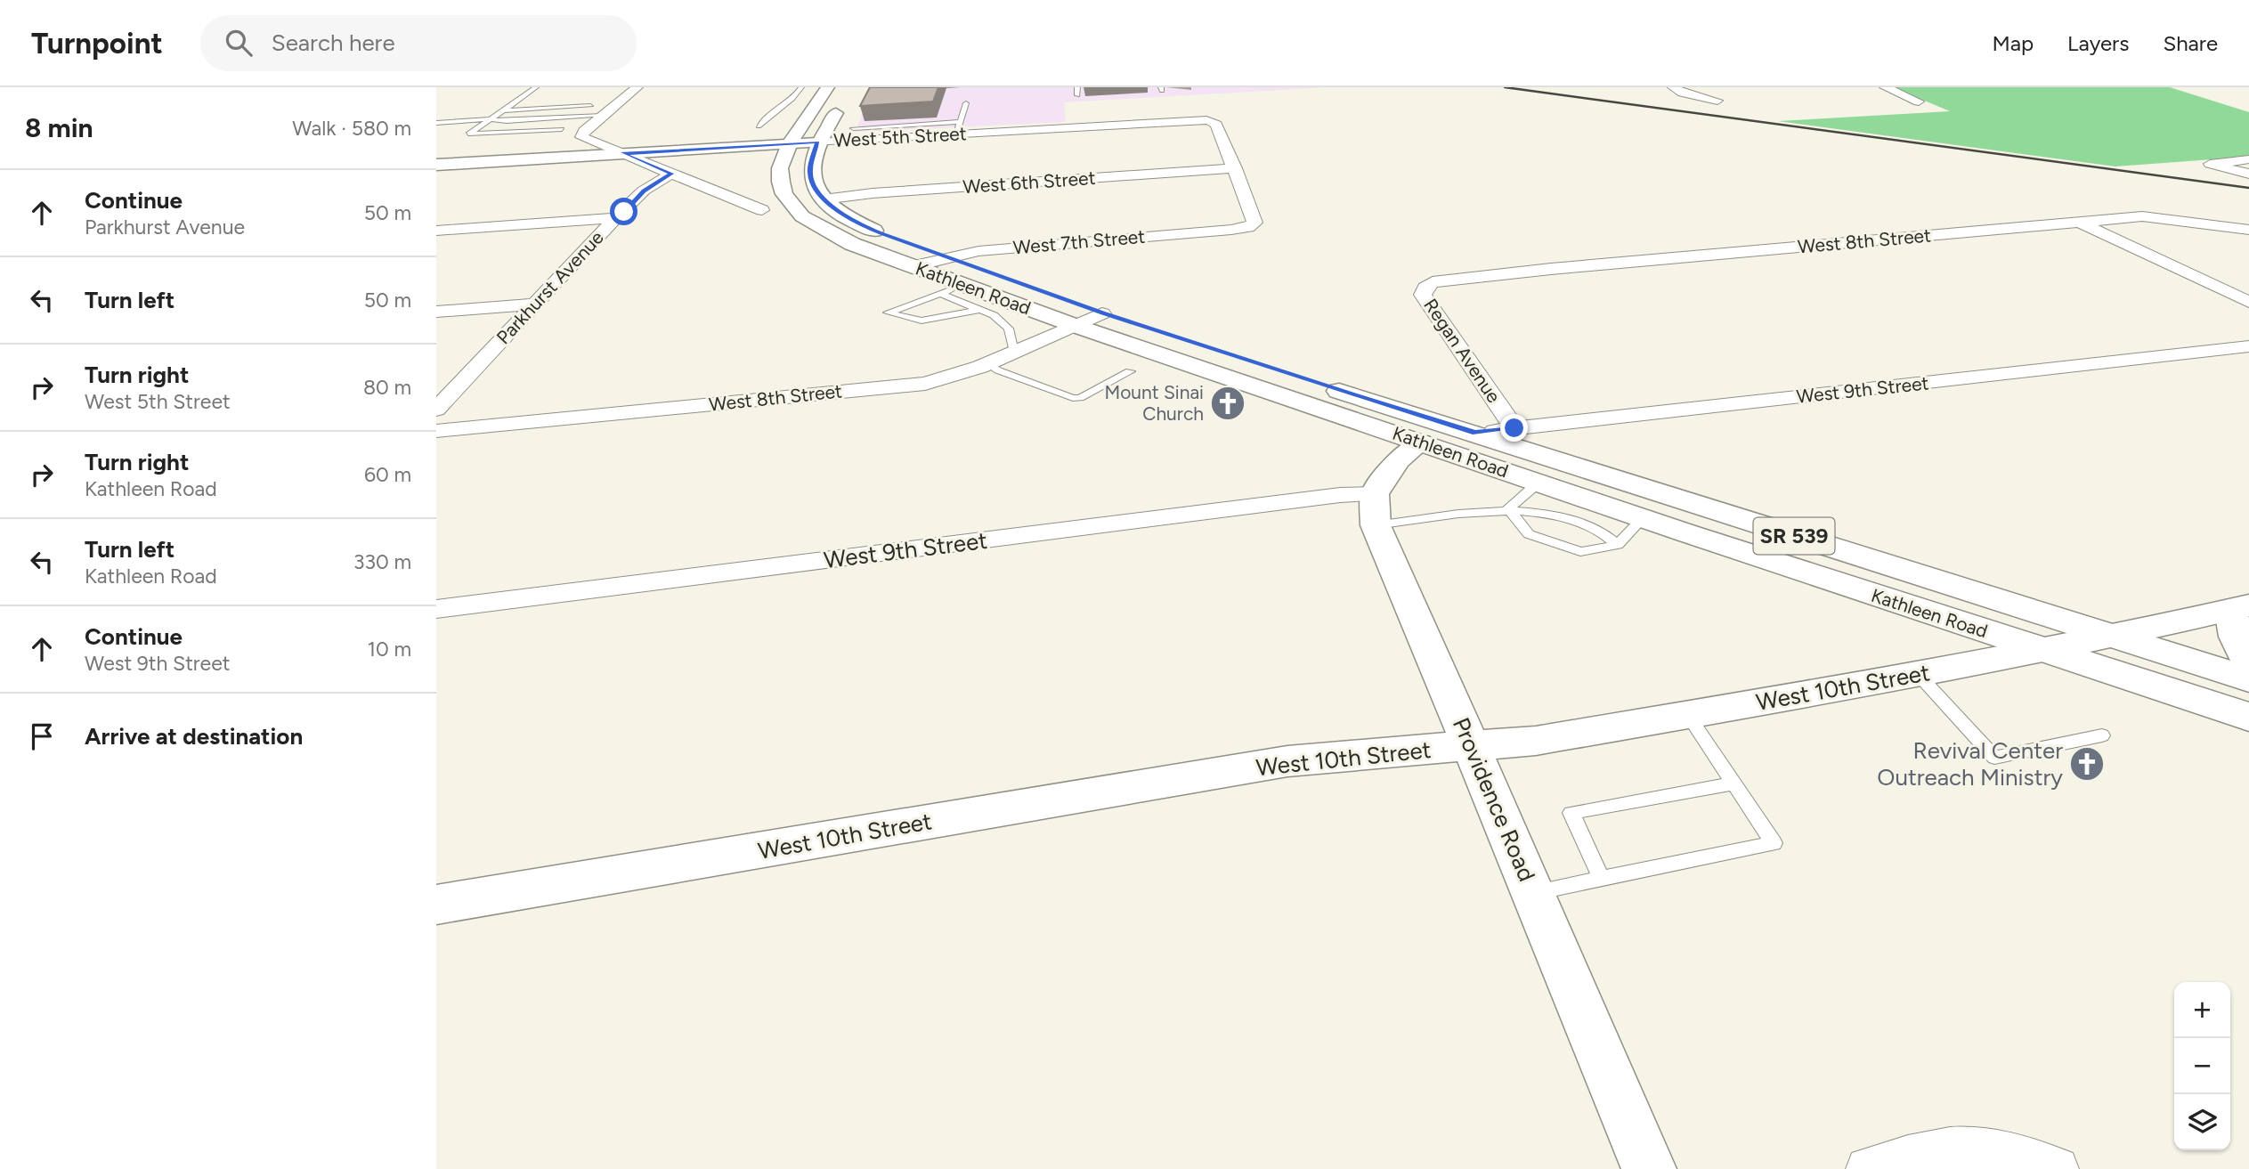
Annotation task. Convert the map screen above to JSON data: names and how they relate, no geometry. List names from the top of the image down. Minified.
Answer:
{"streets":{"main road":["West 5th Street","Kathleen Road","SR 539","West 10th Street","Providence Road"],"street":["West 6th Street","West 8th Street","West 7th Street","Parkhurst Avenue","Regan Avenue","West 9th Street"]},"crossings":[["West 5th Street","West 6th Street"],["West 5th Street","West 7th Street"],["West 5th Street","Kathleen Road"],["West 6th Street","West 7th Street"],["West 8th Street","Kathleen Road"],["West 8th Street","Regan Avenue"],["West 7th Street","Kathleen Road"],["Kathleen Road","West 9th Street"],["Kathleen Road","West 10th Street"],["Regan Avenue","West 9th Street"],["West 9th Street","Providence Road"],["West 10th Street","Providence Road"]],"places":{"church":["Mount Sinai Church","Revival Center Outreach Ministry"]},"page":{"header":"Turnpoint","search":"Search here","nav":["Map","Layers","Share"],"heading":["8 min","Walk · 580 m"],"list":[["Continue","Parkhurst Avenue","50 m"],["Turn left","50 m"],["Turn right","West 5th Street","80 m"],["Turn right","Kathleen Road","60 m"],["Turn left","Kathleen Road","330 m"],["Continue","West 9th Street","10 m"],"Arrive at destination"],"map_buttons":["+","−"]}}
